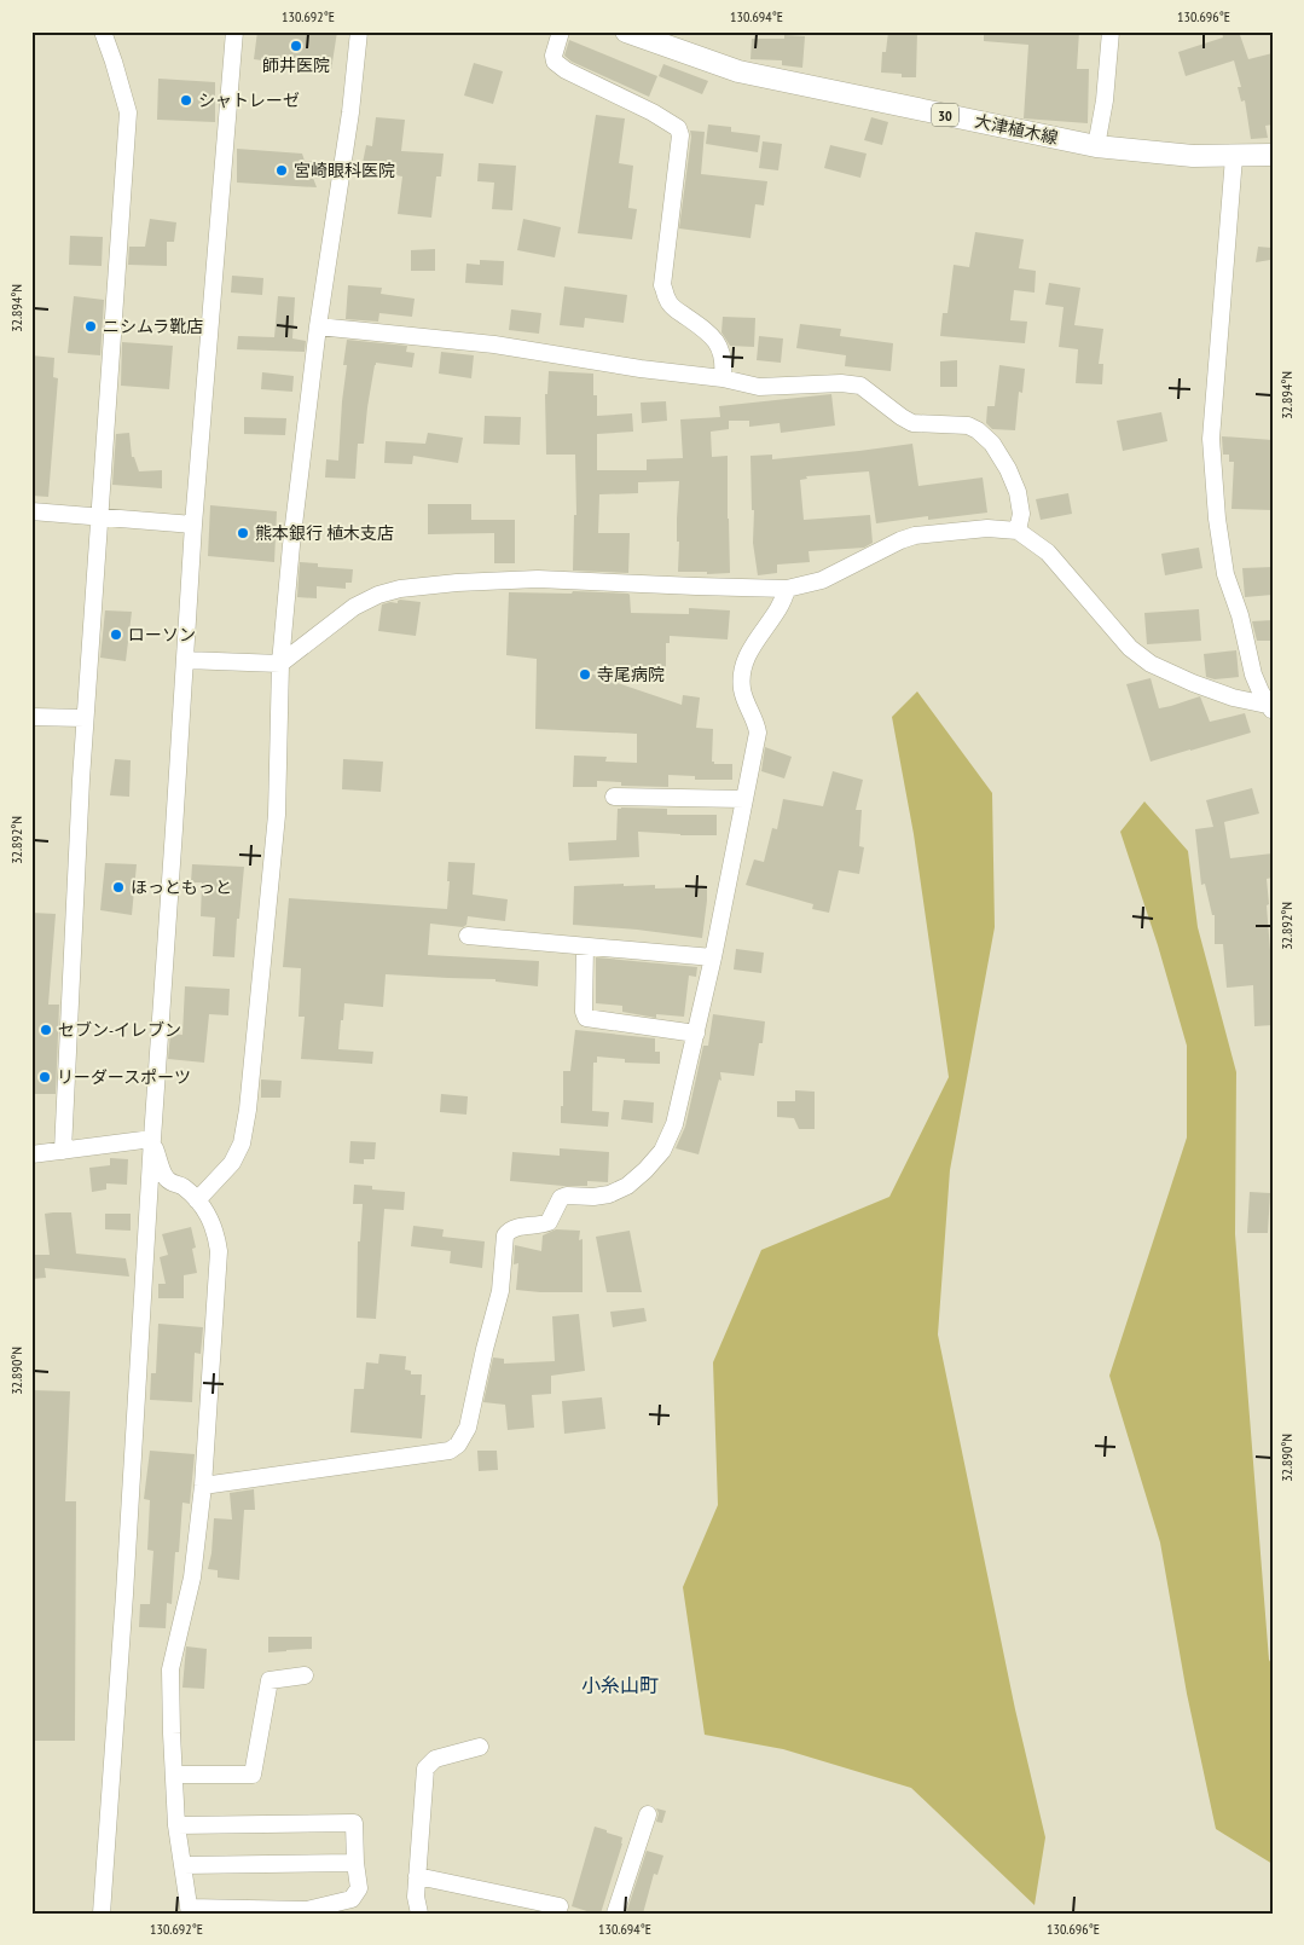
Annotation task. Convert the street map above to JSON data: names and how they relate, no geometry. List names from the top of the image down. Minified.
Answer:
{"streets":{"main road":["30","大津植木線"]},"districts":["小糸山町"],"places":["師井医院","シャトレーゼ","宮崎眼科医院","ニシムラ靴店","熊本銀行 植木支店","ローソン","寺尾病院","ほっともっと","セブン-イレブン","リーダースポーツ"],"coordinates":["130.692°E","130.694°E","130.696°E","32.894°N","32.892°N","32.890°N"]}
